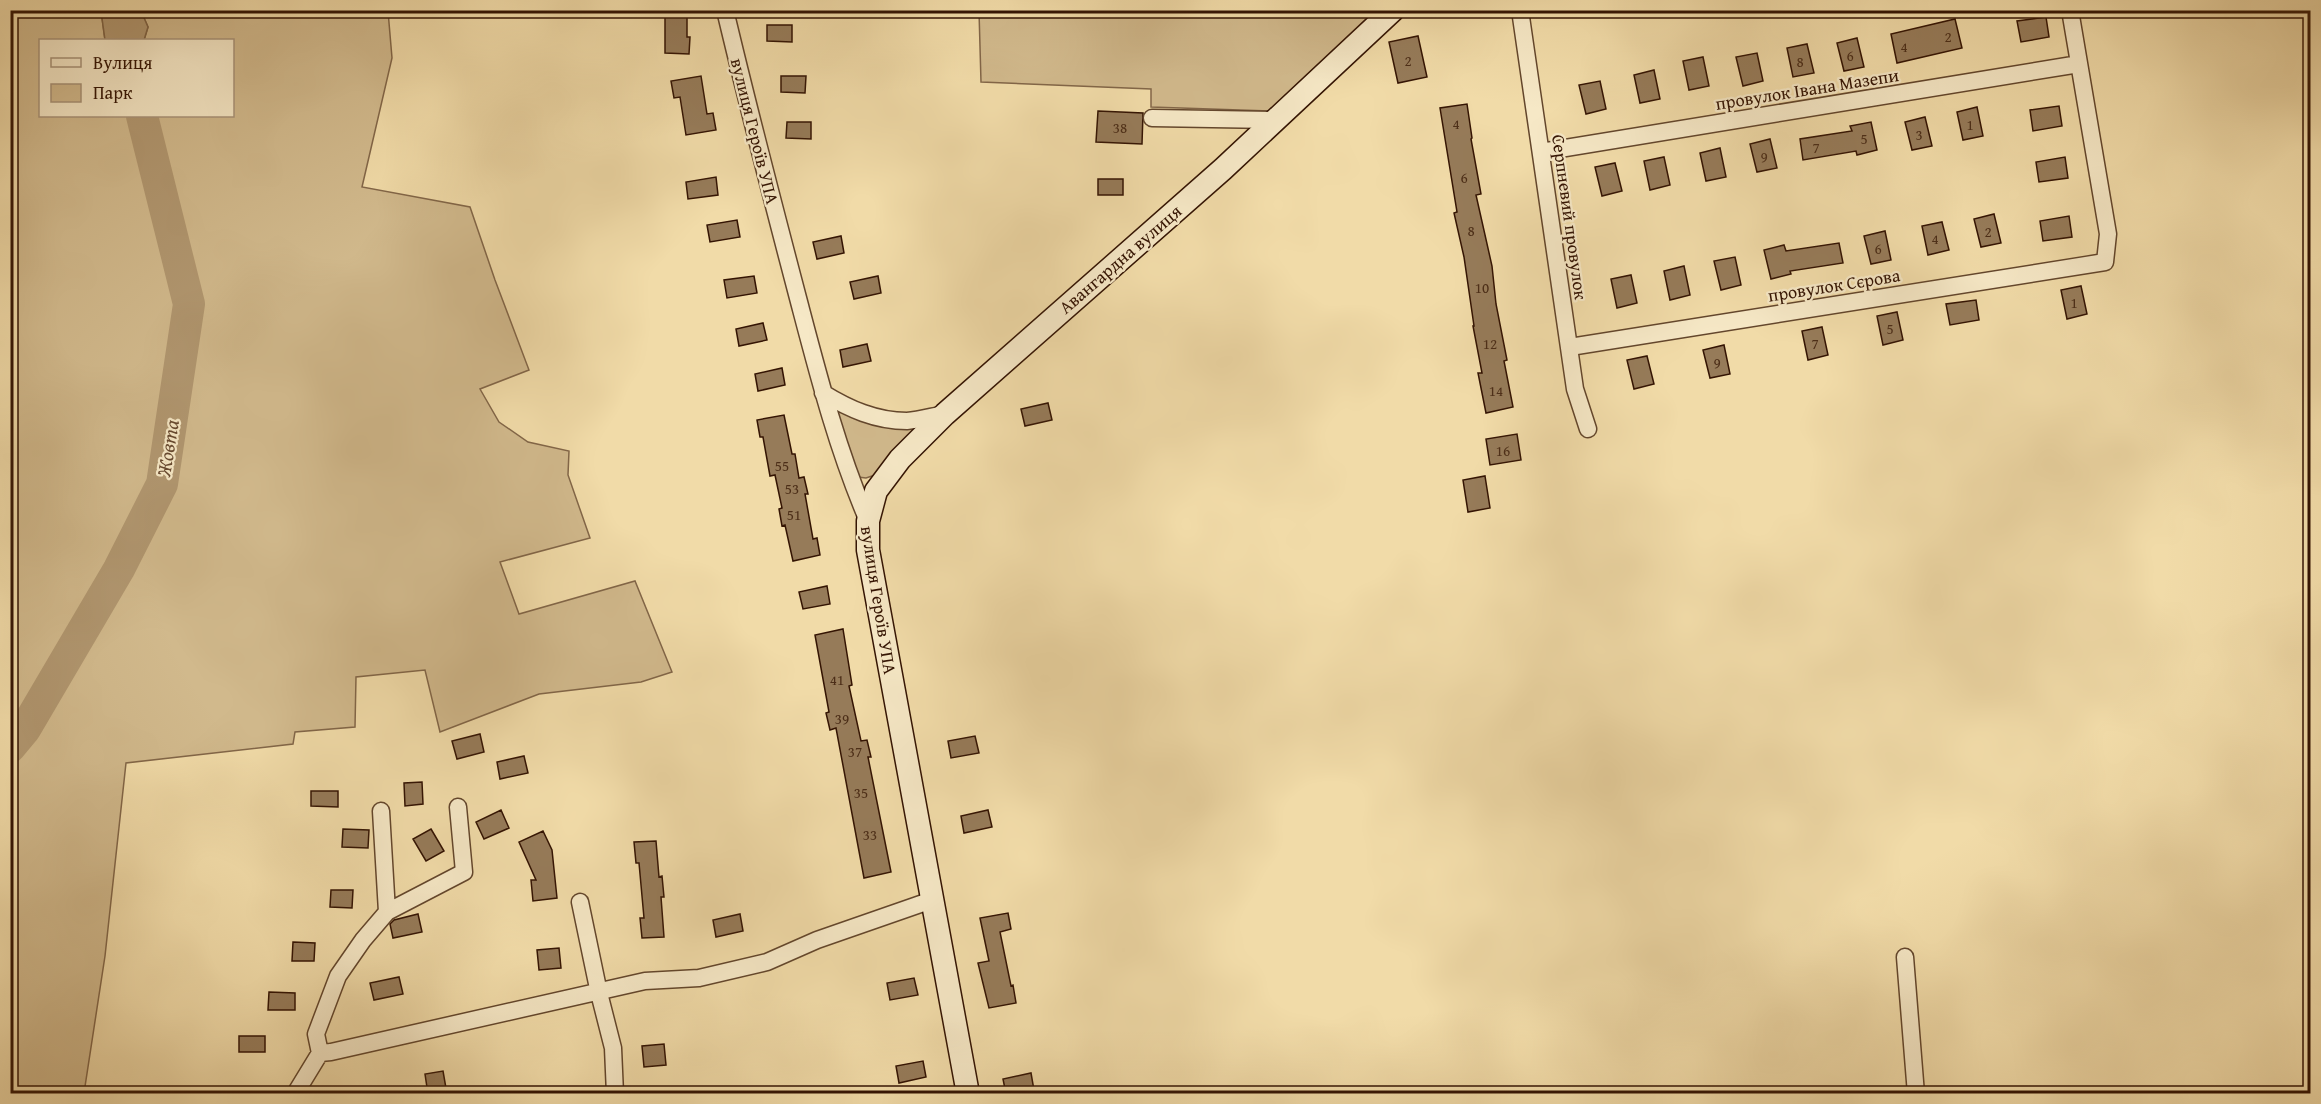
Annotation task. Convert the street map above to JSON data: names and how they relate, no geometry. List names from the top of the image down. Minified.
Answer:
{"streets":{"street":["провулок Івана Мазепи","вулиця Героїв УПА","Серпневий провулок","Авангардна вулиця","провулок Сєрова"]},"crossings":[["провулок Івана Мазепи","Серпневий провулок"],["провулок Івана Мазепи","провулок Сєрова"],["вулиця Героїв УПА","Авангардна вулиця"],["Серпневий провулок","провулок Сєрова"]],"water":["Жовта"],"house_numbers":["2","4","6","2","8","4","1","38","3","5","7","9","6","8","2","4","6","10","1","5","12","7","9","14","16","55","53","51","41","39","37","35","33"],"legend":["Вулиця","Парк"]}
